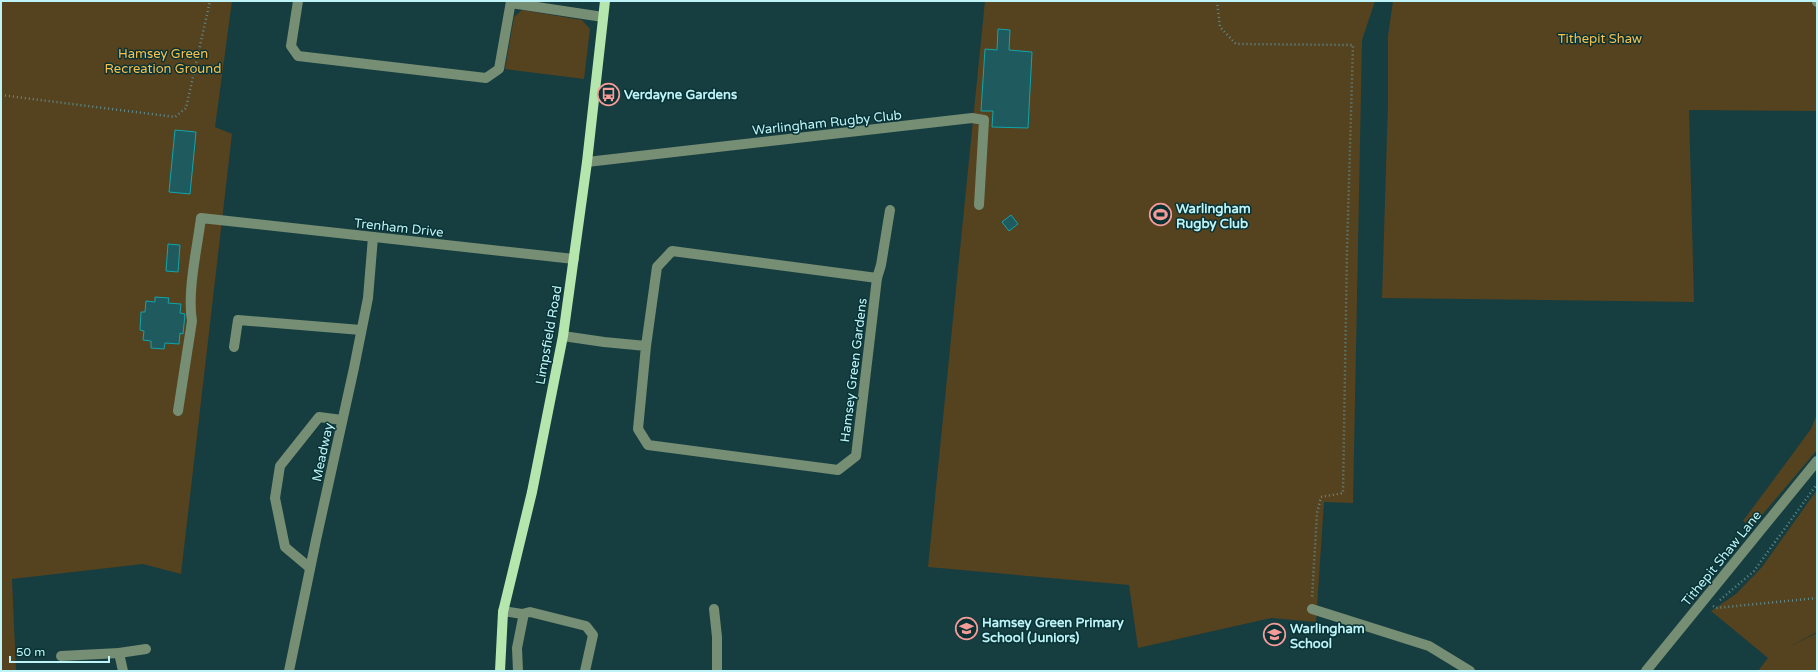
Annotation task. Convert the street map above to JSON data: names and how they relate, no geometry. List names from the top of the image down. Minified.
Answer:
{"streets":{"main road":["Limpsfield Road"],"street":["Warlingham Rugby Club","Trenham Drive","Hamsey Green Gardens","Meadway","Tithepit Shaw Lane"]},"crossings":[["Warlingham Rugby Club","Limpsfield Road"],["Trenham Drive","Limpsfield Road"],["Trenham Drive","Meadway"]],"parks":["Tithepit Shaw","Hamsey Green Recreation Ground"],"places":{"bus stop":["Verdayne Gardens"],"sports":["Warlingham Rugby Club"],"school or university":["Hamsey Green Primary School (Juniors)","Warlingham School"]},"scale_bar":"50 m"}
